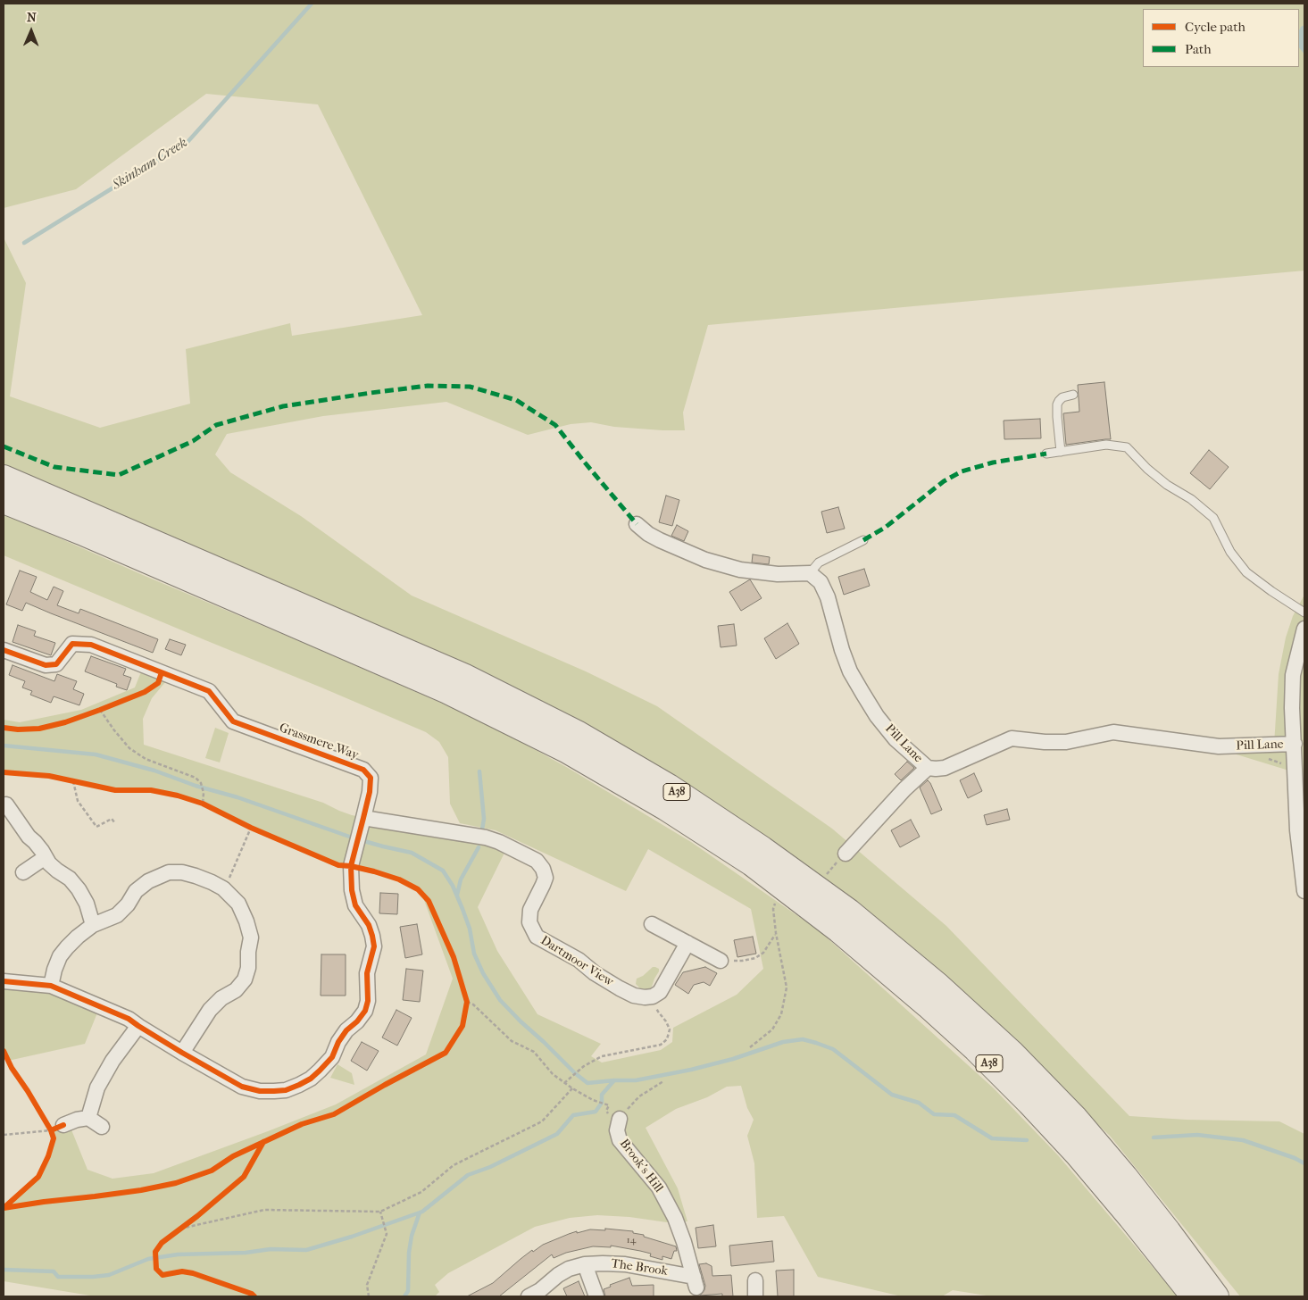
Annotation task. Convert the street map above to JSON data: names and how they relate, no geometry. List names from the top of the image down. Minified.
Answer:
{"streets":{"highway":["A38"],"street":["Grassmere Way","Pill Lane","Dartmoor View","Brook's Hill","The Brook"]},"crossings":[["Grassmere Way","Dartmoor View"],["Brook's Hill","The Brook"]],"water":["Skinham Creek"],"house_numbers":["14"],"legend":["Cycle path","Path"],"north":"top"}
